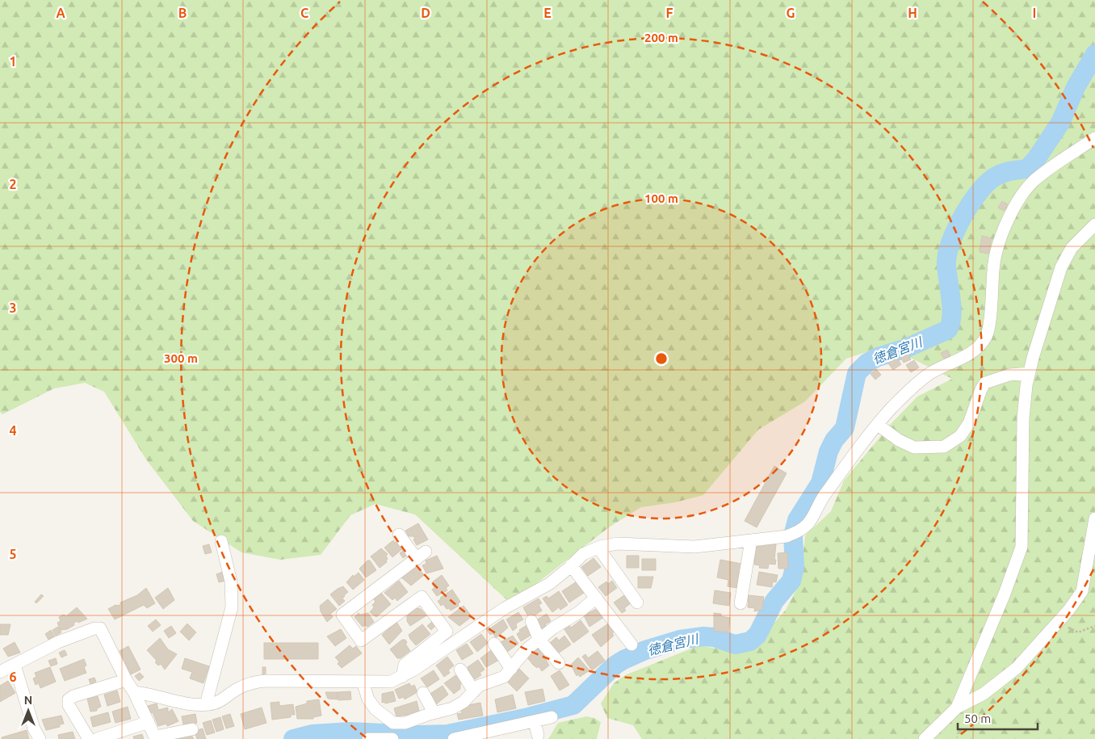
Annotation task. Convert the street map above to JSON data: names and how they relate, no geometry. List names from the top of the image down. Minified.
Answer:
{"water":["徳倉宮川"],"scale_bar":"50 m","north":"top","grid":{"columns":["A","B","C","D","E","F","G","H","I"],"rows":["1","2","3","4","5","6"]},"rings":["200 m","100 m","300 m"]}
